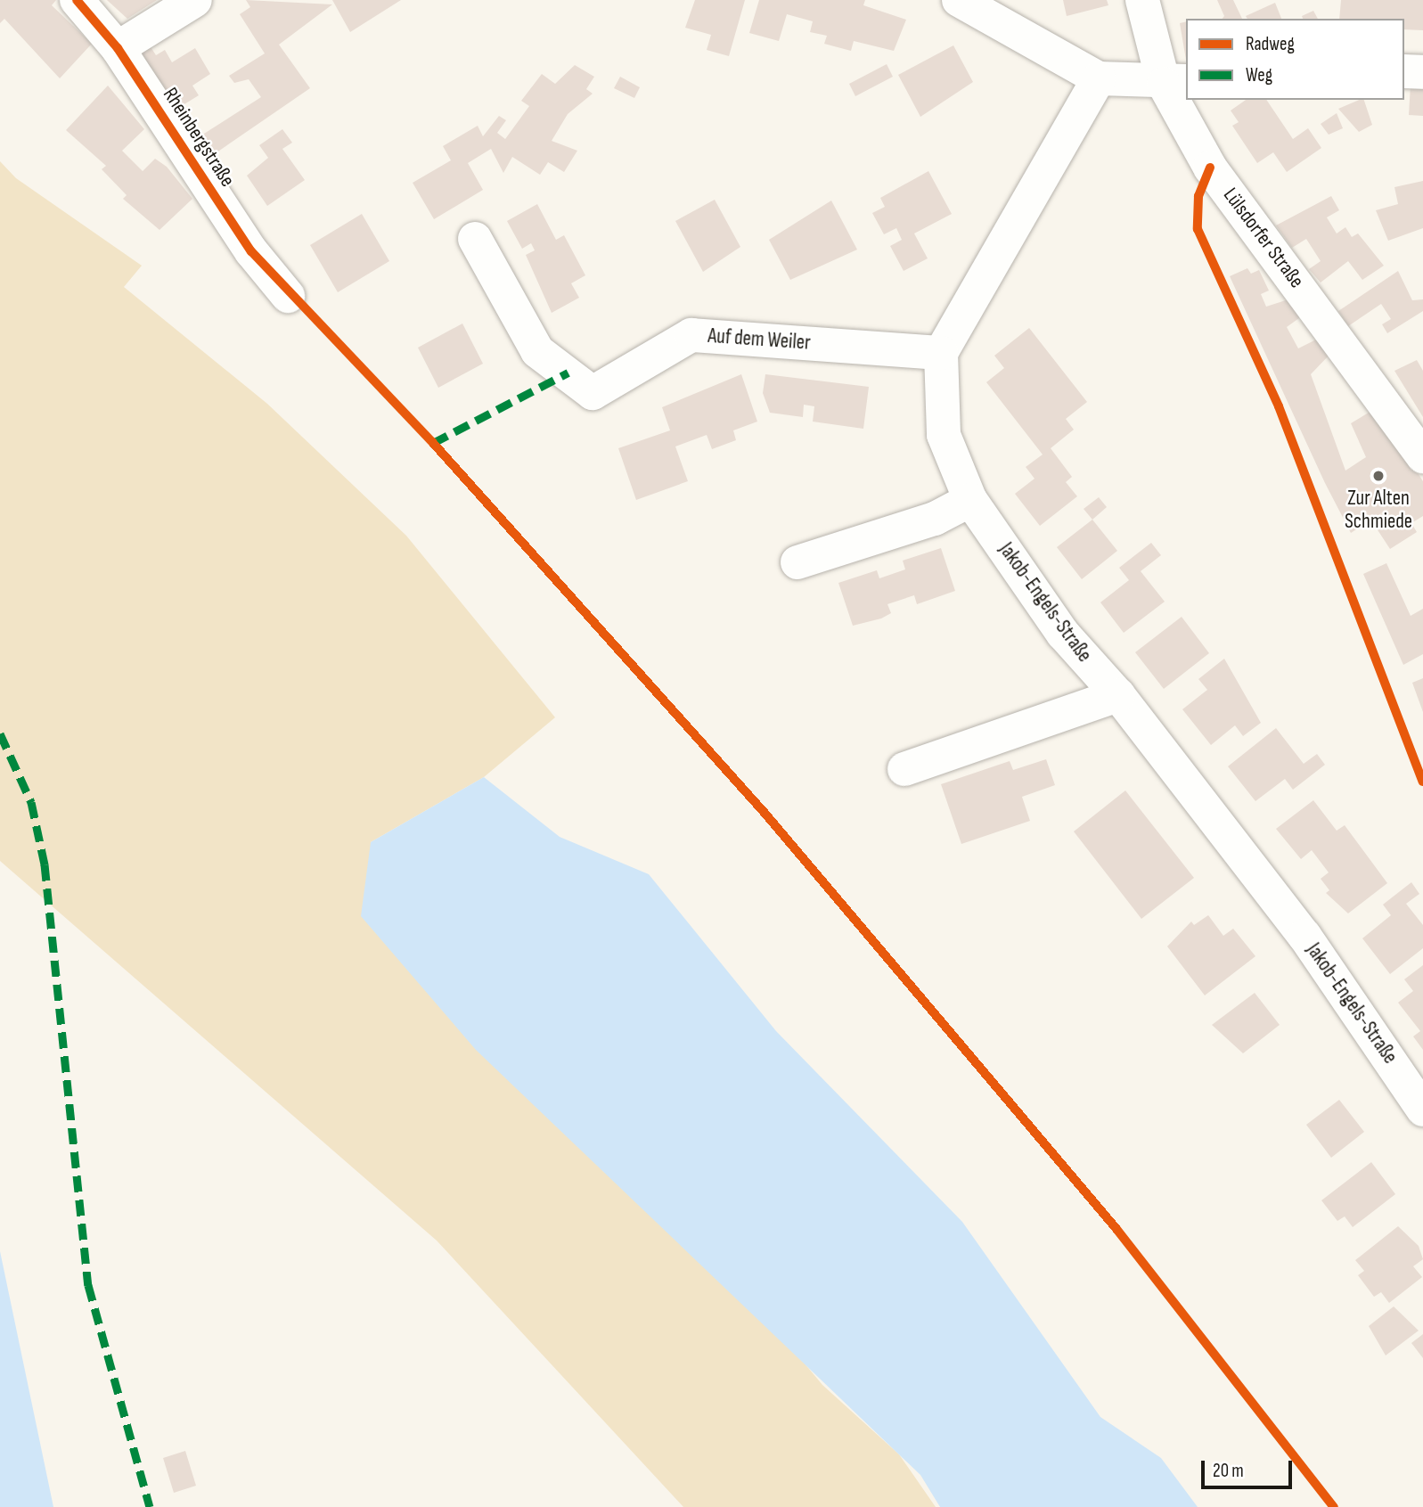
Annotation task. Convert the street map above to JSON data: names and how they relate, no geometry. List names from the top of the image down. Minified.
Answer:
{"streets":{"street":["Rheinbergstraße","Lülsdorfer Straße","Auf dem Weiler","Jakob-Engels-Straße"]},"crossings":[["Auf dem Weiler","Jakob-Engels-Straße"]],"places":["Zur Alten Schmiede"],"legend":["Radweg","Weg"],"scale_bar":"20 m"}
